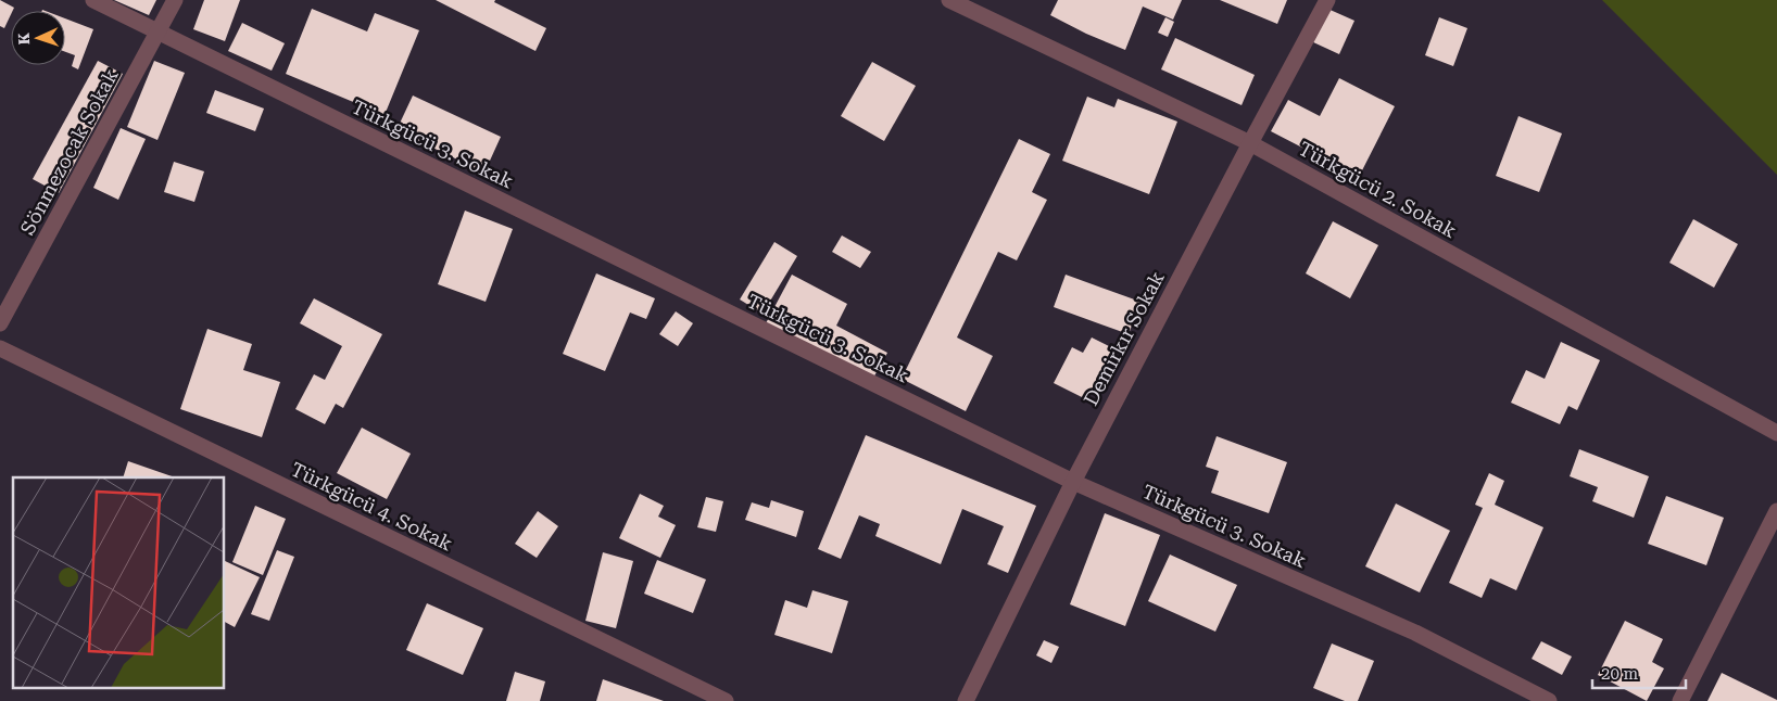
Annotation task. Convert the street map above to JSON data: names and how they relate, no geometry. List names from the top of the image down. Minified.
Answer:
{"streets":{"street":["Türkgücü 3. Sokak","Sönmezocak Sokak","Türkgücü 2. Sokak","Demirkır Sokak","Türkgücü 4. Sokak"]},"crossings":[["Türkgücü 3. Sokak","Sönmezocak Sokak"],["Türkgücü 3. Sokak","Demirkır Sokak"],["Türkgücü 2. Sokak","Demirkır Sokak"]],"scale_bar":"20 m","north":"left"}
